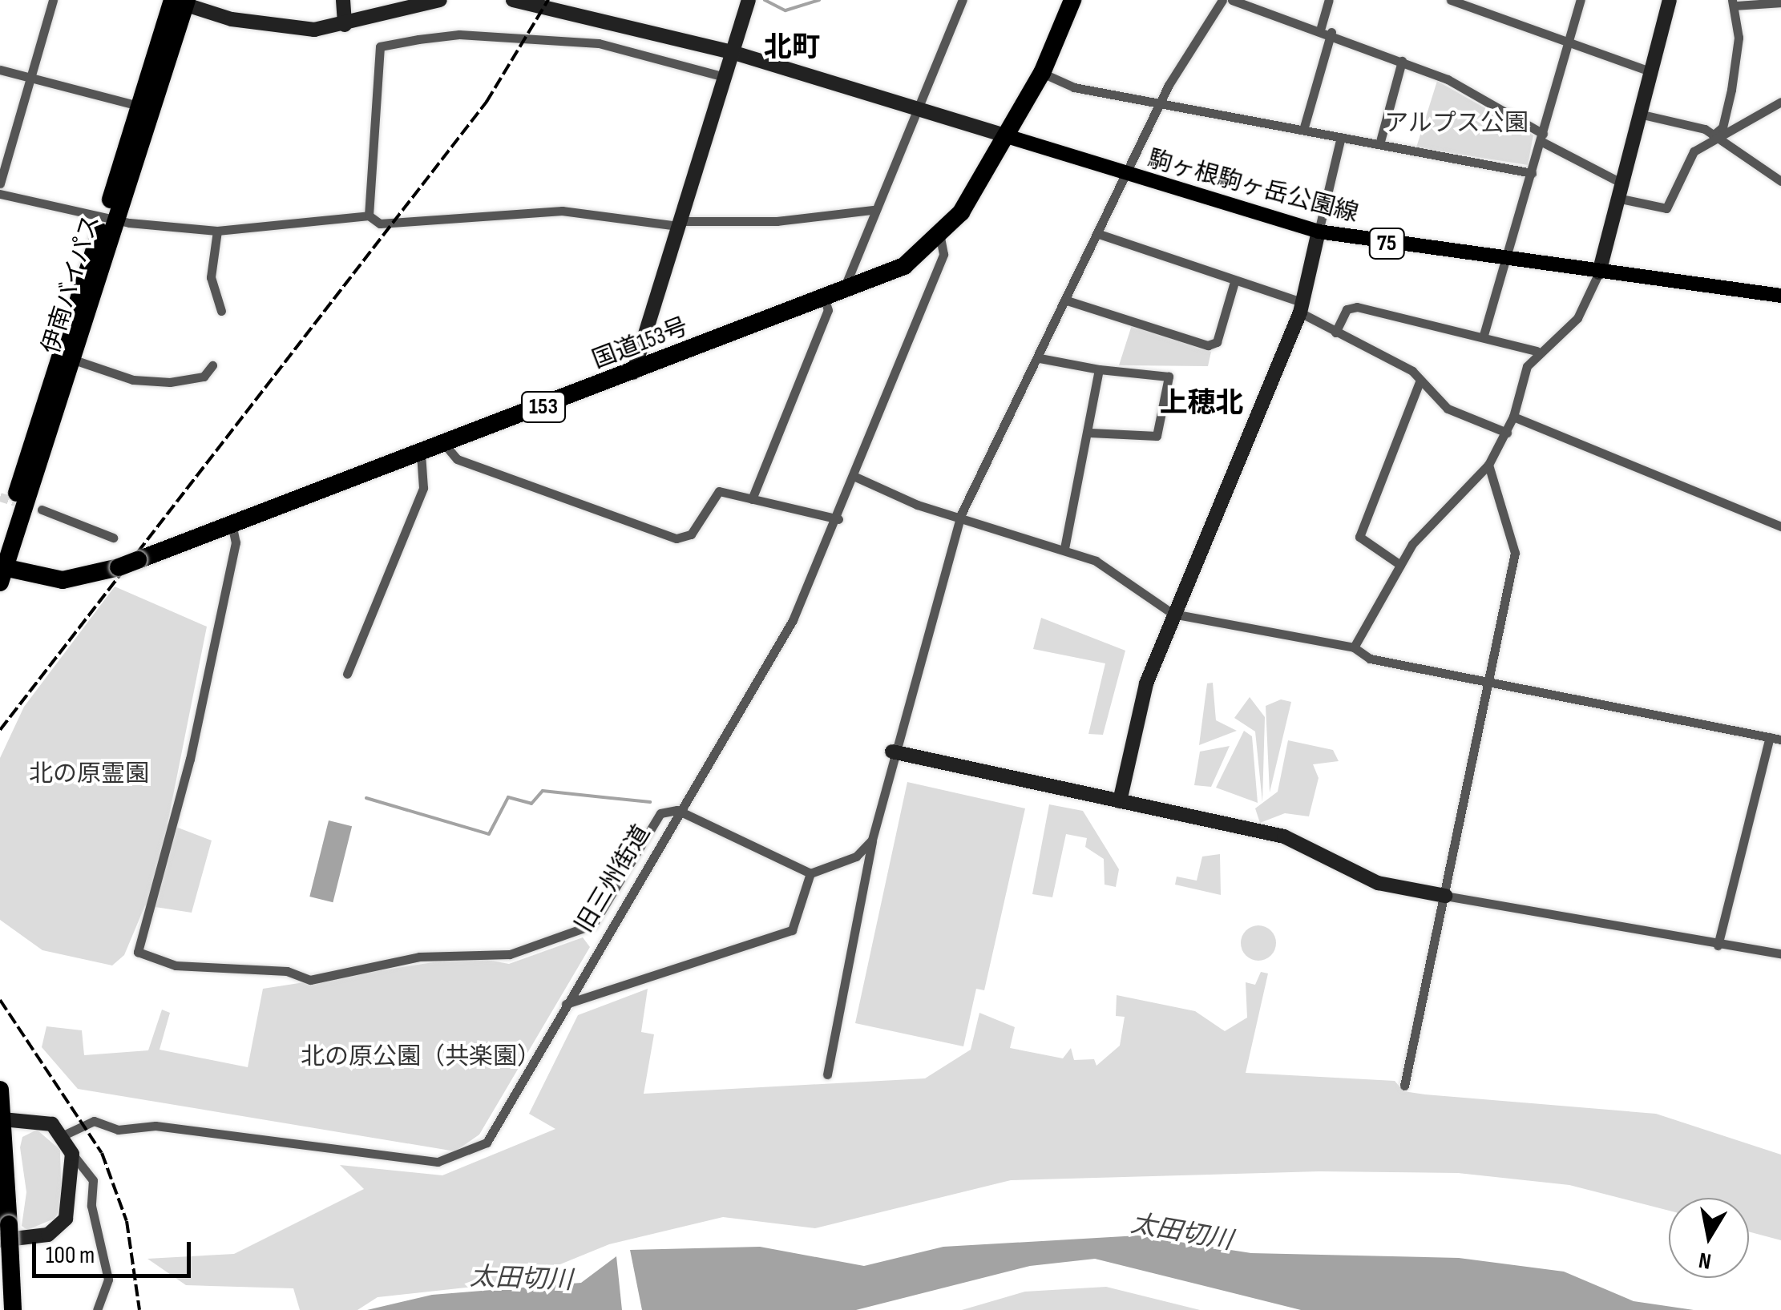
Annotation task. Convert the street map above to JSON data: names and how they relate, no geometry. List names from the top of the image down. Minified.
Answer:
{"streets":{"highway":["伊南バイパス","国道153号","153"],"main road":["駒ヶ根駒ヶ岳公園線","75"],"street":["旧三州街道"]},"crossings":[["駒ヶ根駒ヶ岳公園線","国道153号"],["伊南バイパス","国道153号"],["国道153号","旧三州街道"]],"districts":["北町","上穂北"],"water":["太田切川"],"parks":["アルプス公園","北の原霊園","北の原公園（共楽園）"],"scale_bar":"100 m","north":"bottom"}
